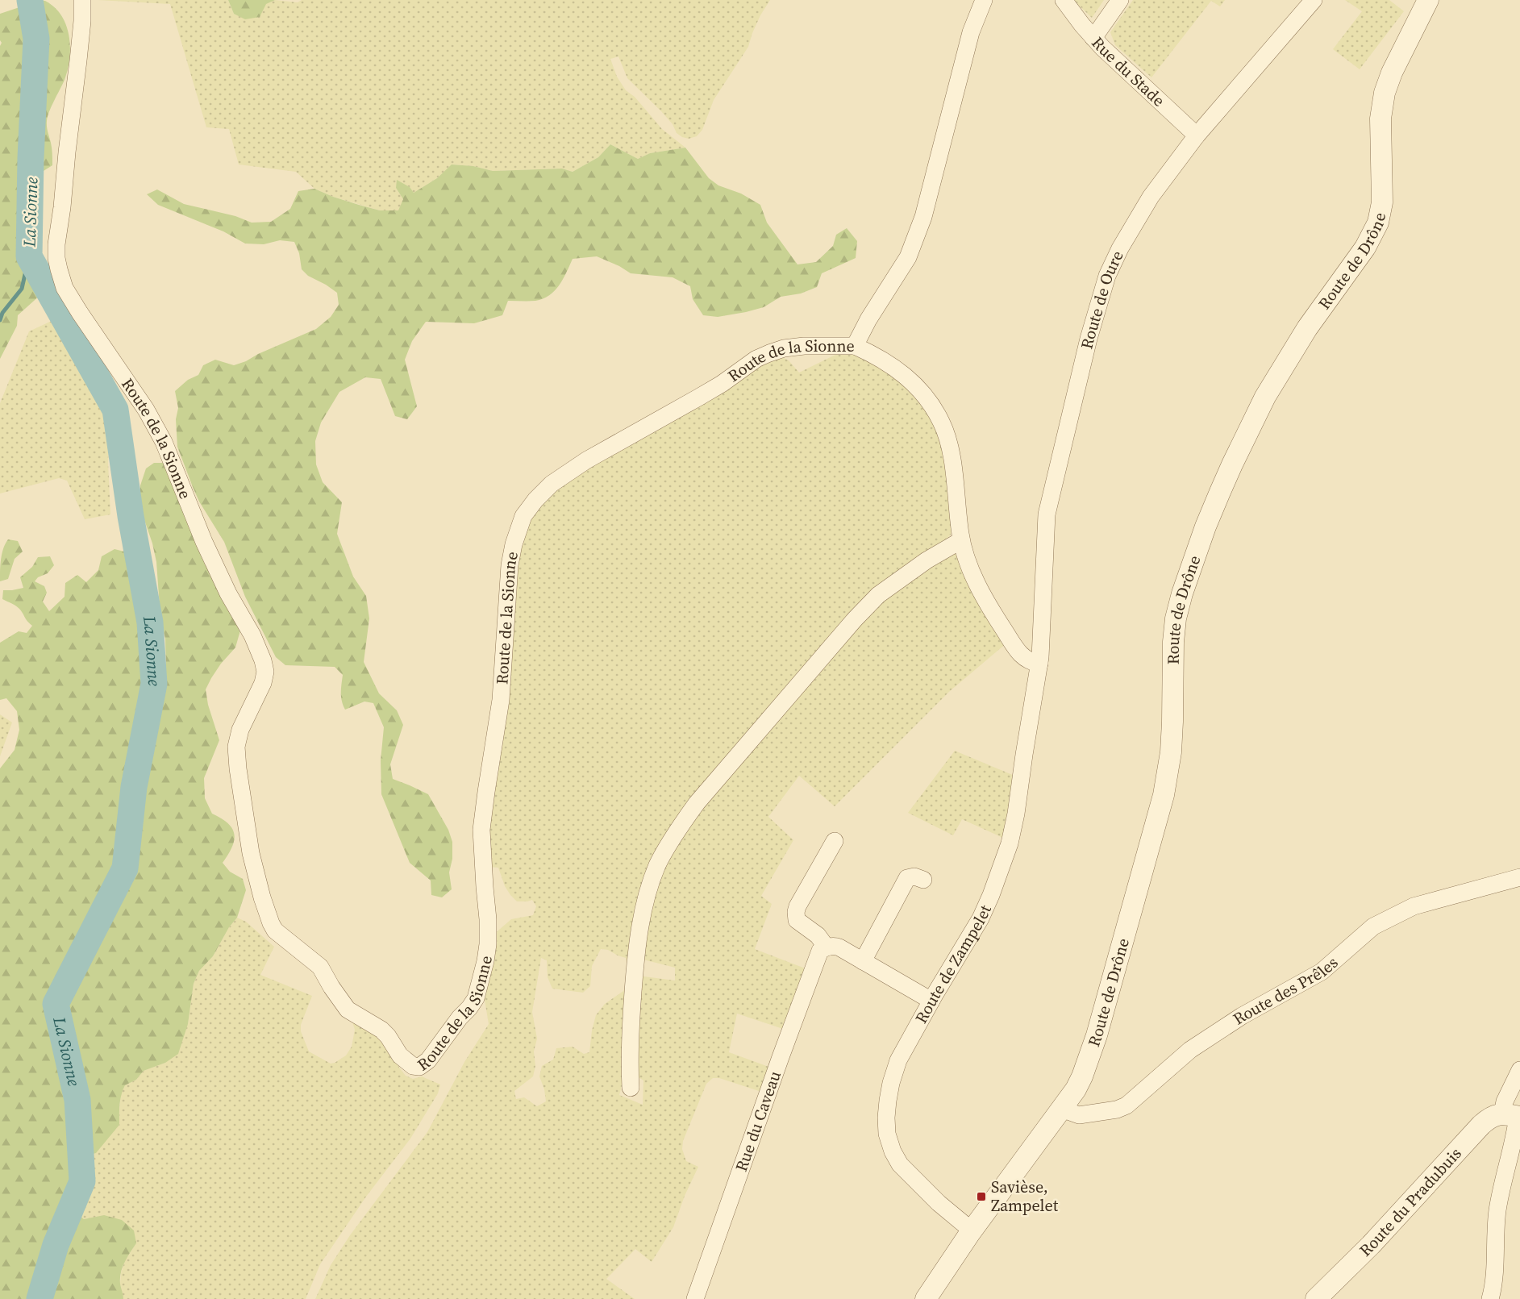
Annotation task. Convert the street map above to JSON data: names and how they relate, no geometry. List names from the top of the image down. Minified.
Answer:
{"streets":{"street":["Rue du Stade","Route de Drône","Route de Oure","Route de la Sionne","Route de Zampelet","Route des Prêles","Rue du Caveau","Route du Pradubuis"]},"crossings":[["Rue du Stade","Route de Oure"],["Route de Drône","Route de Zampelet"],["Route de Drône","Route des Prêles"],["Route de Oure","Route de Zampelet"]],"water":["La Sionne"],"places":{"transit":["Savièse, Zampelet"]}}
